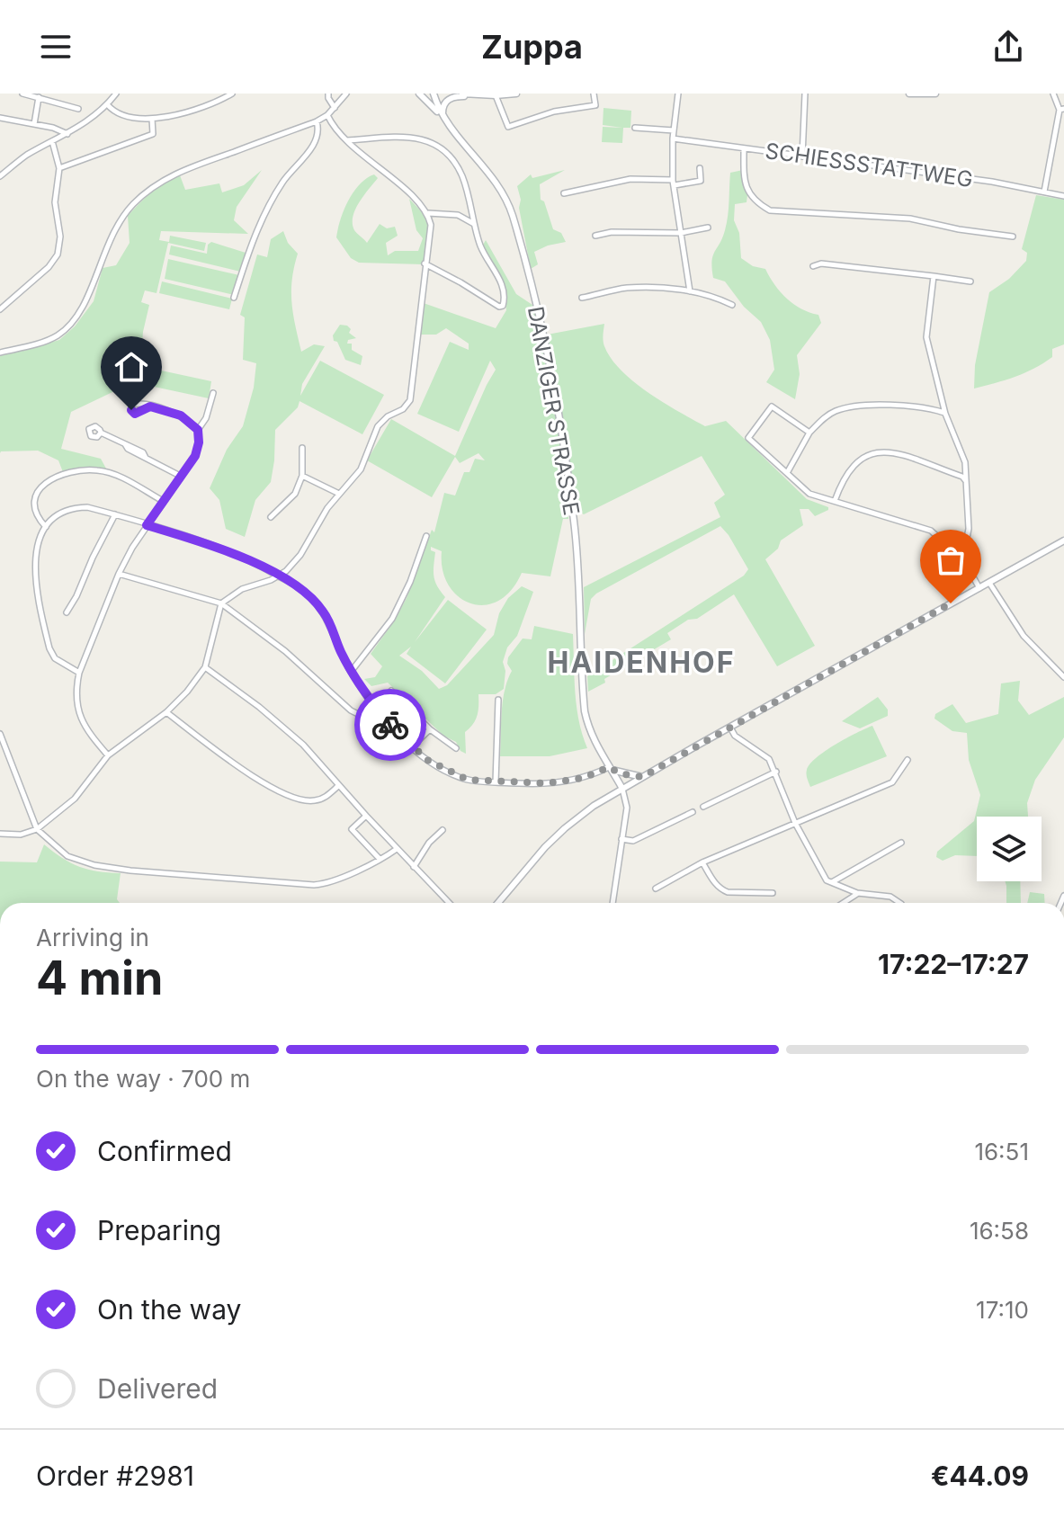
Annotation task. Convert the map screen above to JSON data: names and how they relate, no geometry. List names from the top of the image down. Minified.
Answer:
{"streets":{"street":["SCHIESSSTATTWEG","DANZIGER STRASSE"]},"districts":["HAIDENHOF"],"page":{"header":"Zuppa","heading":["4 min","Arriving in","17:22–17:27"],"panel":["Order #2981","€44.09"],"bar":"On the way · 700 m","list":[["Confirmed","16:51"],["Preparing","16:58"],["On the way","17:10"],"Delivered"]}}
